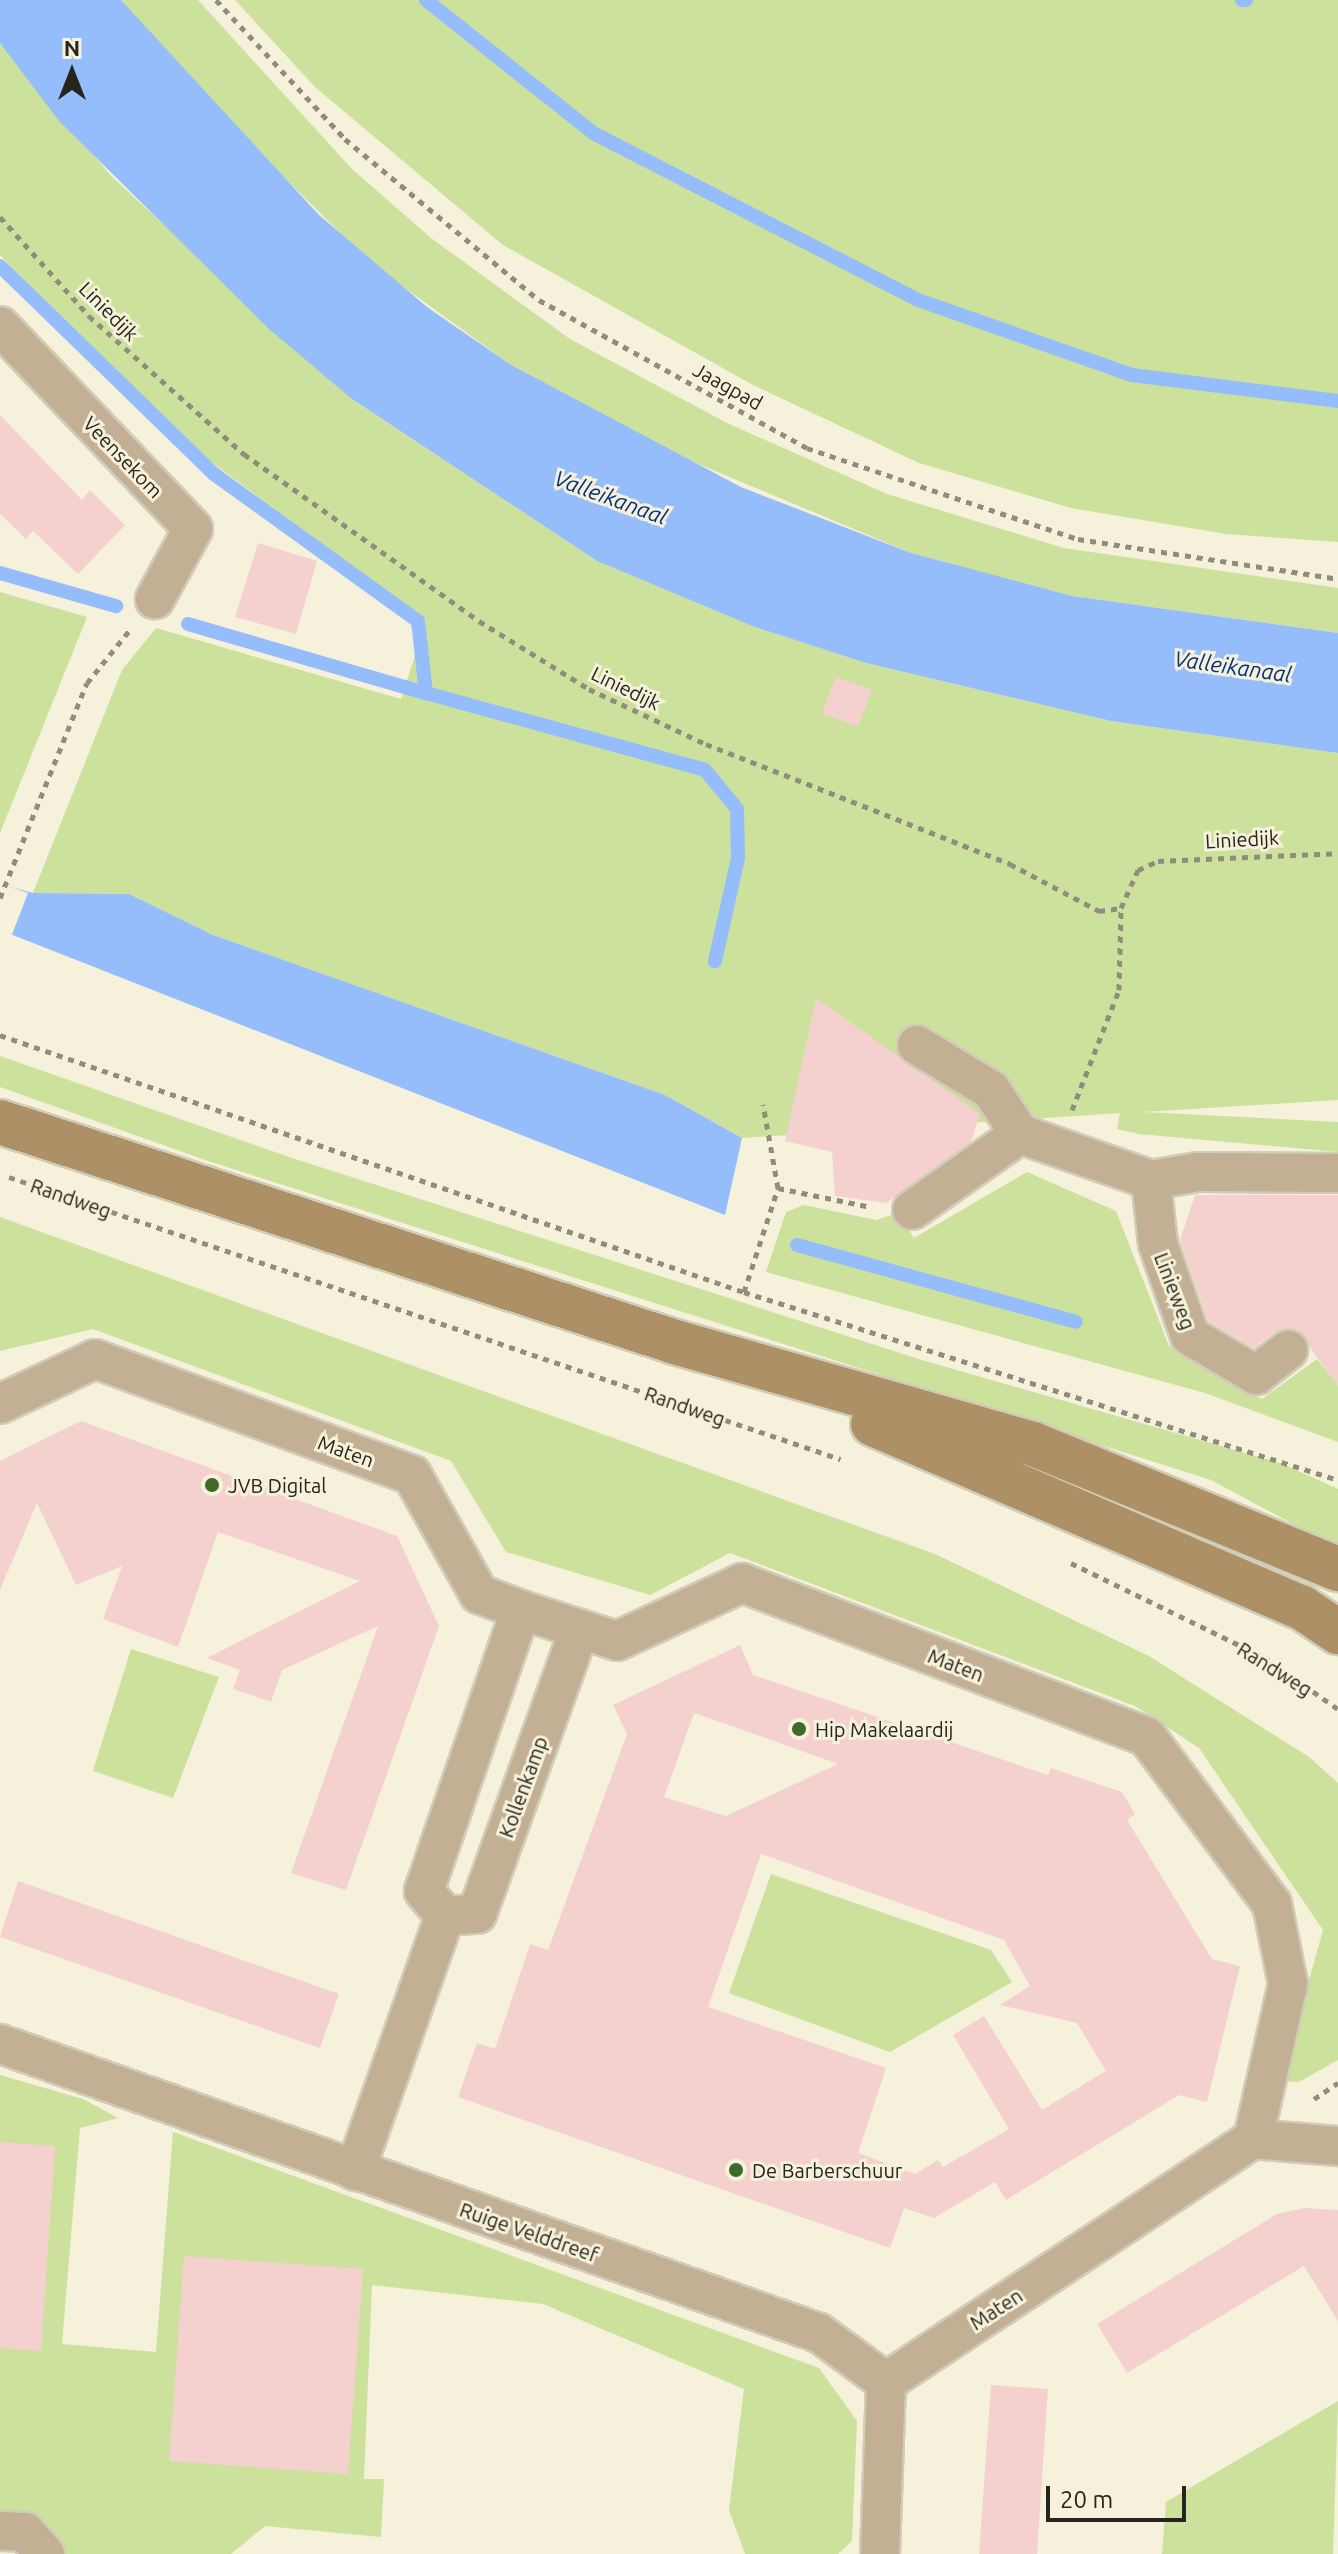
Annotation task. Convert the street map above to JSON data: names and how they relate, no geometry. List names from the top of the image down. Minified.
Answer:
{"streets":{"street":["Veensekom","Linieweg","Maten","Kollenkamp","Ruige Velddreef"],"path":["Liniedijk","Jaagpad","Randweg"]},"crossings":[["Maten","Kollenkamp"],["Maten","Ruige Velddreef"]],"water":["Valleikanaal"],"places":["JVB Digital","Hip Makelaardij","De Barberschuur"],"scale_bar":"20 m","north":"top"}
